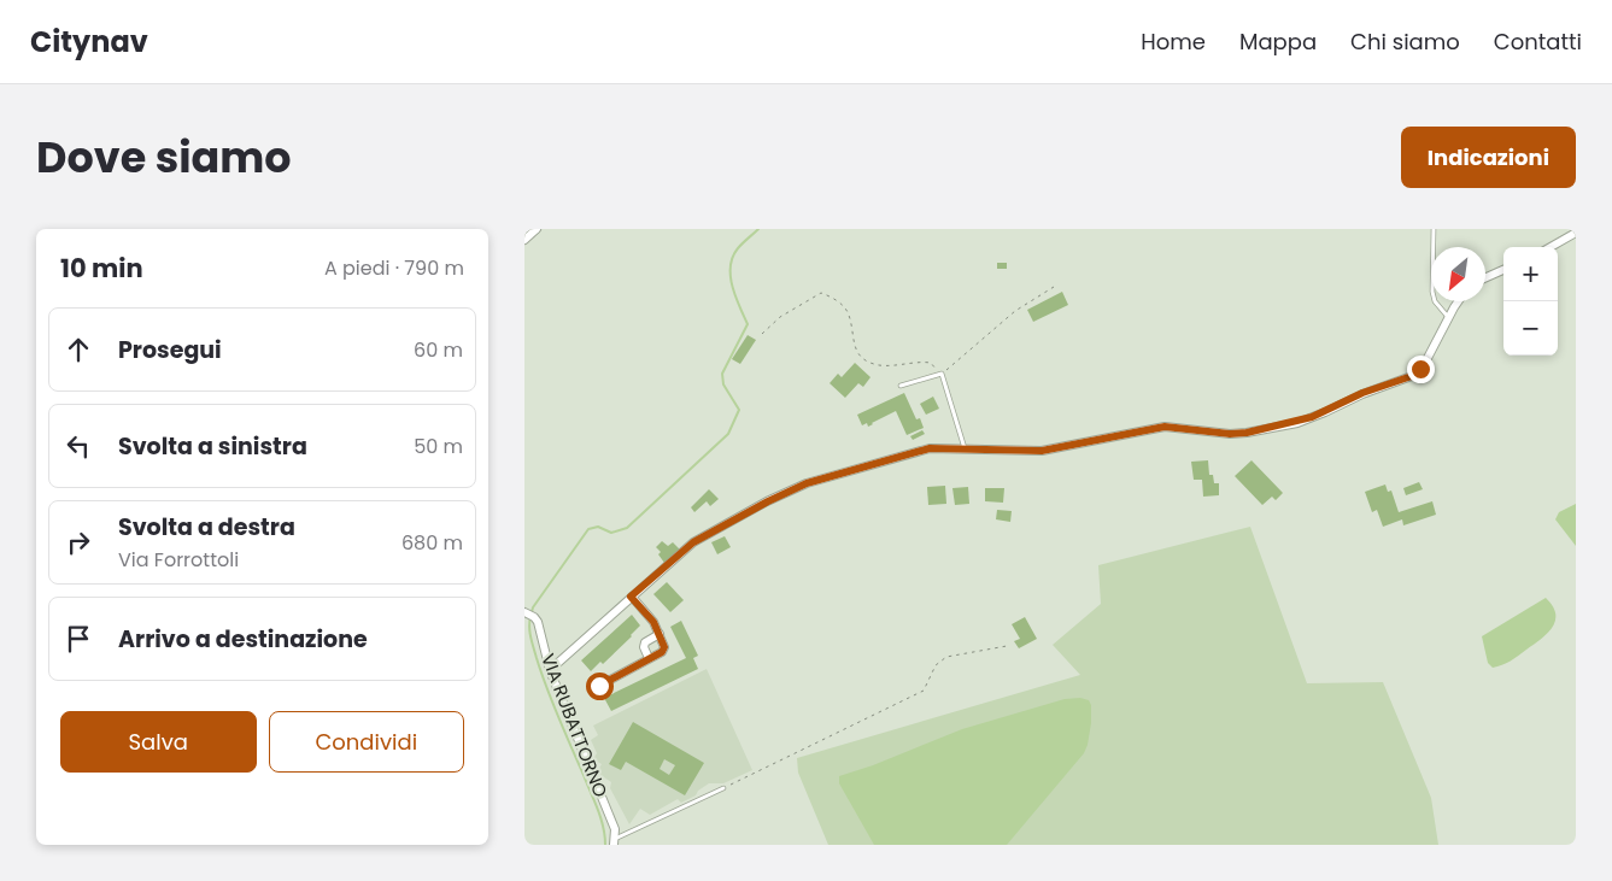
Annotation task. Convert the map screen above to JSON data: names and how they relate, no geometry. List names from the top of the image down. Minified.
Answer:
{"streets":{"street":["VIA RUBATTORNO"]},"north":"bottom left","page":{"header":"Citynav","nav":["Home","Mappa","Chi siamo","Contatti"],"title":"Dove siamo","buttons":["Indicazioni",["Salva","Condividi"]],"heading":["10 min","A piedi · 790 m"],"map_buttons":["+","−"],"list":[["Prosegui","60 m"],["Svolta a sinistra","50 m"],["Svolta a destra","Via Forrottoli","680 m"],"Arrivo a destinazione"]}}
